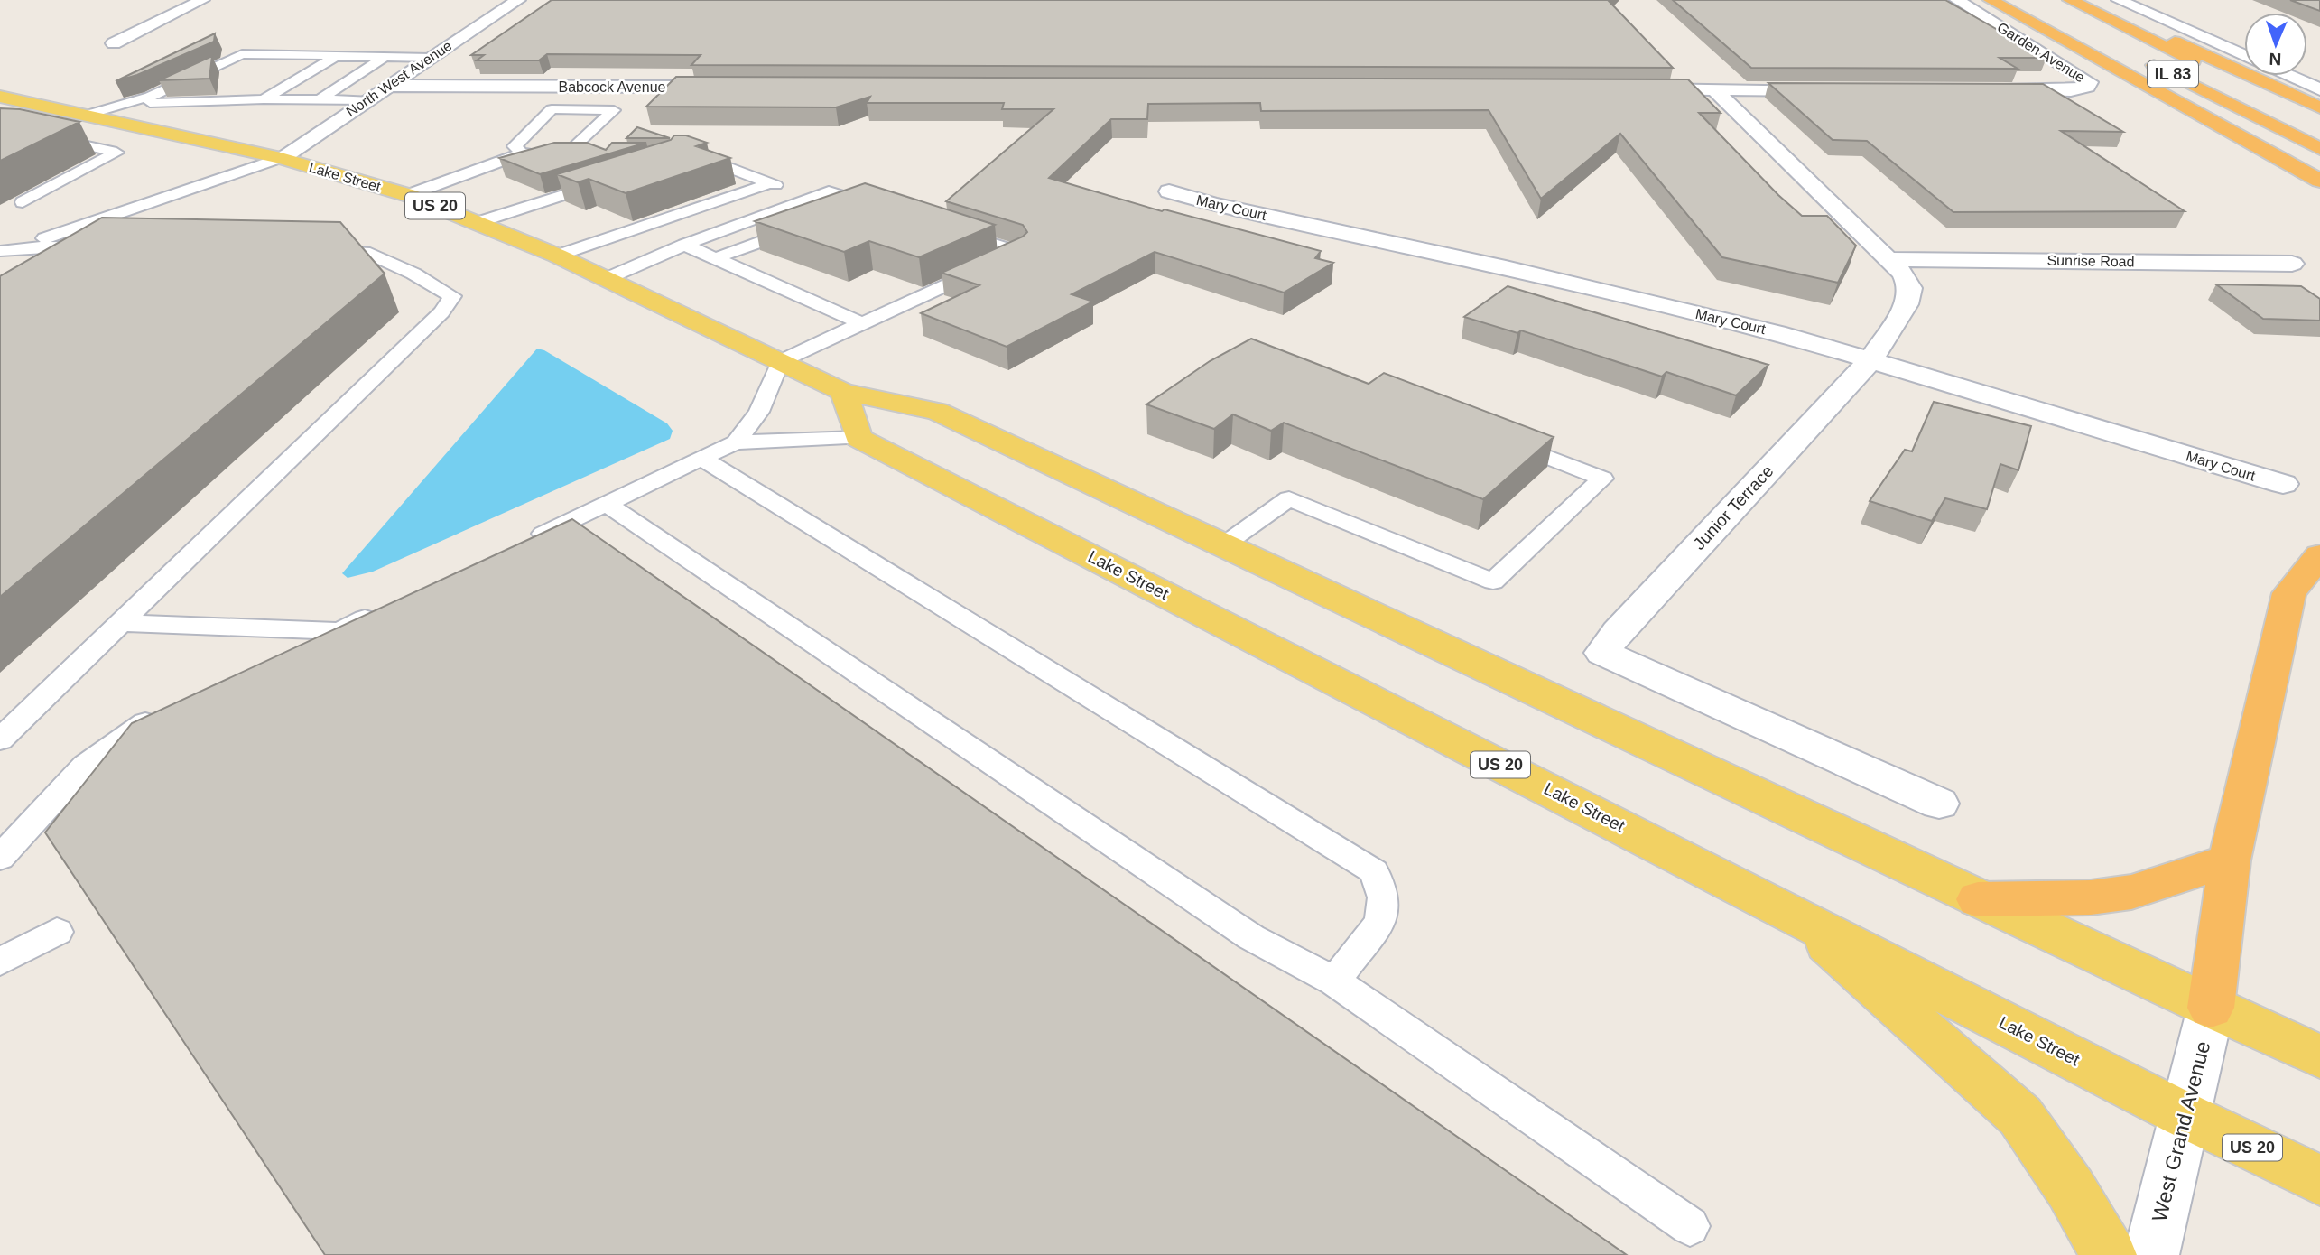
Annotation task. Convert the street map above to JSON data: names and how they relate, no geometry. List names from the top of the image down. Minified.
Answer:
{"streets":{"highway":["IL 83"],"main road":["Lake Street","US 20"],"street":["Garden Avenue","North West Avenue","Babcock Avenue","Mary Court","Sunrise Road","Junior Terrace","West Grand Avenue"]},"crossings":[["North West Avenue","Babcock Avenue"],["North West Avenue","Lake Street"],["Lake Street","West Grand Avenue"],["Mary Court","Junior Terrace"],["Sunrise Road","Junior Terrace"]],"north":"bottom"}
